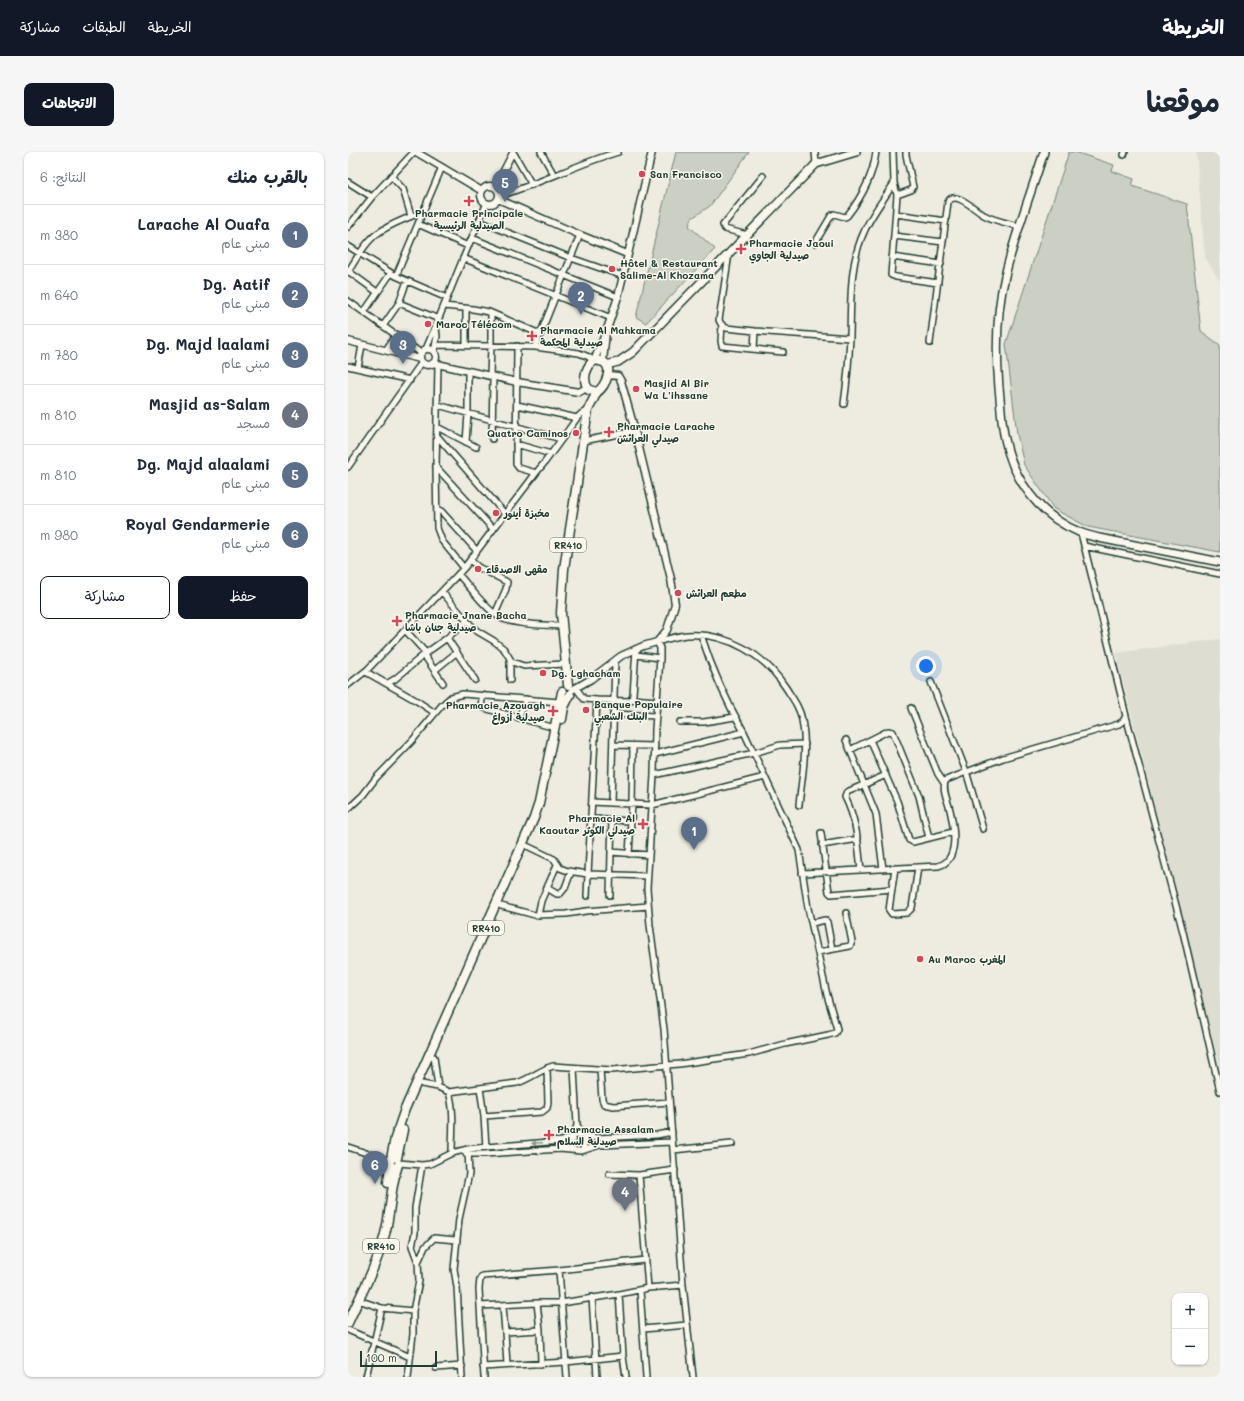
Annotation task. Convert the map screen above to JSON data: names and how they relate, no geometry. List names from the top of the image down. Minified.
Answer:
{"streets":{"highway":["RR410"]},"places":{"other":["San Francisco","Hôtel & Restaurant Salime-Al Khozama","Maroc Télécom","Masjid Al Bir Wa L'ihssane","Quatro Caminos","مخبزة أينور","مقهى الاصدقاء","مطعم العرائش","Dg. Lghacham","Banque Populaire البنك الشعبي","Au Maroc المغرب"],"health":["Pharmacie Principale الصيدلية الرئيسية","Pharmacie Jaoui صيدلية الجاوي","Pharmacie Al Mahkama صيدلية المحكمة","Pharmacie Larache صيدلي العرائش","Pharmacie Jnane Bacha صيدلية جنان باشا","Pharmacie Azouagh صيدلية أزواغ","Pharmacie Al Kaoutar صيدلي الكوثر","Pharmacie Assalam صيدلية السلام"]},"scale_bar":"100 m","page":{"header":"الخريطة","nav":["الخريطة","الطبقات","مشاركة"],"title":"موقعنا","buttons":["الاتجاهات",["حفظ","مشاركة"]],"heading":["بالقرب منك","النتائج: 6"],"pins":["5","2","3","1","6","4"],"list":[{"mark":"1","name":"Larache Al Ouafa","note":"مبنى عام","value":"380 m"},{"mark":"2","name":"Dg. Aatif","note":"مبنى عام","value":"640 m"},{"mark":"3","name":"Dg. Majd laalami","note":"مبنى عام","value":"780 m"},{"mark":"4","name":"Masjid as-Salam","note":"مسجد","value":"810 m"},{"mark":"5","name":"Dg. Majd alaalami","note":"مبنى عام","value":"810 m"},{"mark":"6","name":"Royal Gendarmerie","note":"مبنى عام","value":"980 m"}],"map_buttons":["+","−"],"scale":"100 m"}}
